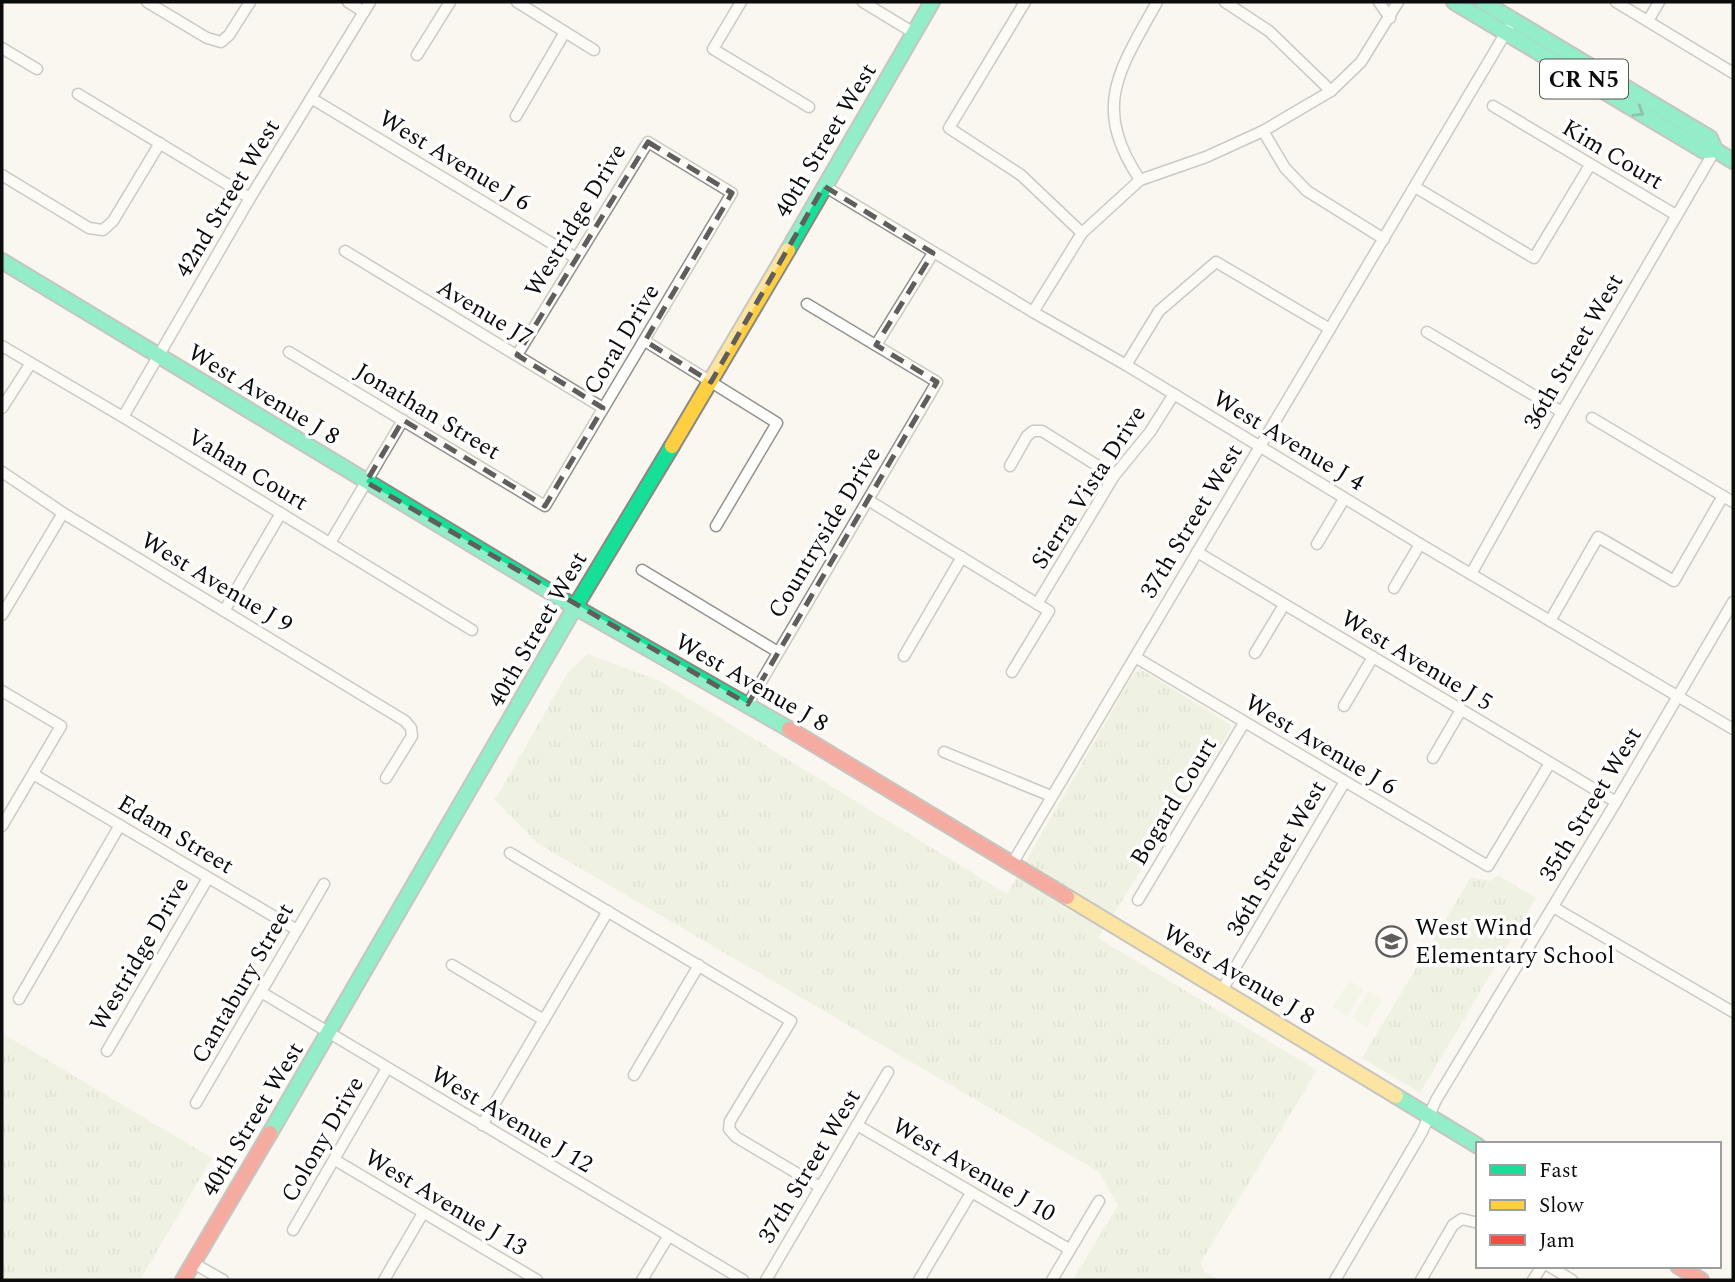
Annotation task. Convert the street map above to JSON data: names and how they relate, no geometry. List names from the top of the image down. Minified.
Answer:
{"streets":{"main road":["CR N5","40th Street West","West Avenue J 8"],"street":["Kim Court","West Avenue J 6","42nd Street West","Westridge Drive","Avenue J7","Coral Drive","36th Street West","Jonathan Street","West Avenue J 4","Vahan Court","Sierra Vista Drive","37th Street West","Countryside Drive","West Avenue J 9","West Avenue J 5","Bogard Court","35th Street West","Edam Street","Cantabury Street","West Avenue J 12","Colony Drive","West Avenue J 10","West Avenue J 13"]},"crossings":[["CR N5","36th Street West"],["CR N5","37th Street West"],["40th Street West","West Avenue J 8"],["40th Street West","West Avenue J 4"],["40th Street West","West Avenue J 12"],["Kim Court","36th Street West"],["West Avenue J 6","42nd Street West"],["West Avenue J 6","Westridge Drive"],["West Avenue J 6","36th Street West"],["West Avenue J 6","37th Street West"],["West Avenue J 6","West Avenue J 5"],["West Avenue J 6","Bogard Court"],["42nd Street West","West Avenue J 8"],["42nd Street West","Vahan Court"],["Westridge Drive","Avenue J7"],["Westridge Drive","Coral Drive"],["Westridge Drive","Edam Street"],["Avenue J7","Coral Drive"],["Coral Drive","Jonathan Street"],["36th Street West","West Avenue J 8"],["36th Street West","West Avenue J 4"],["West Avenue J 8","37th Street West"],["West Avenue J 8","Countryside Drive"],["West Avenue J 8","35th Street West"],["West Avenue J 4","Sierra Vista Drive"],["West Avenue J 4","37th Street West"],["West Avenue J 4","35th Street West"],["37th Street West","West Avenue J 5"],["37th Street West","West Avenue J 10"],["West Avenue J 5","35th Street West"],["Edam Street","Cantabury Street"],["Cantabury Street","West Avenue J 12"],["West Avenue J 12","Colony Drive"],["Colony Drive","West Avenue J 13"]],"places":{"school or university":["West Wind Elementary School"]},"legend":["Fast","Slow","Jam"]}
